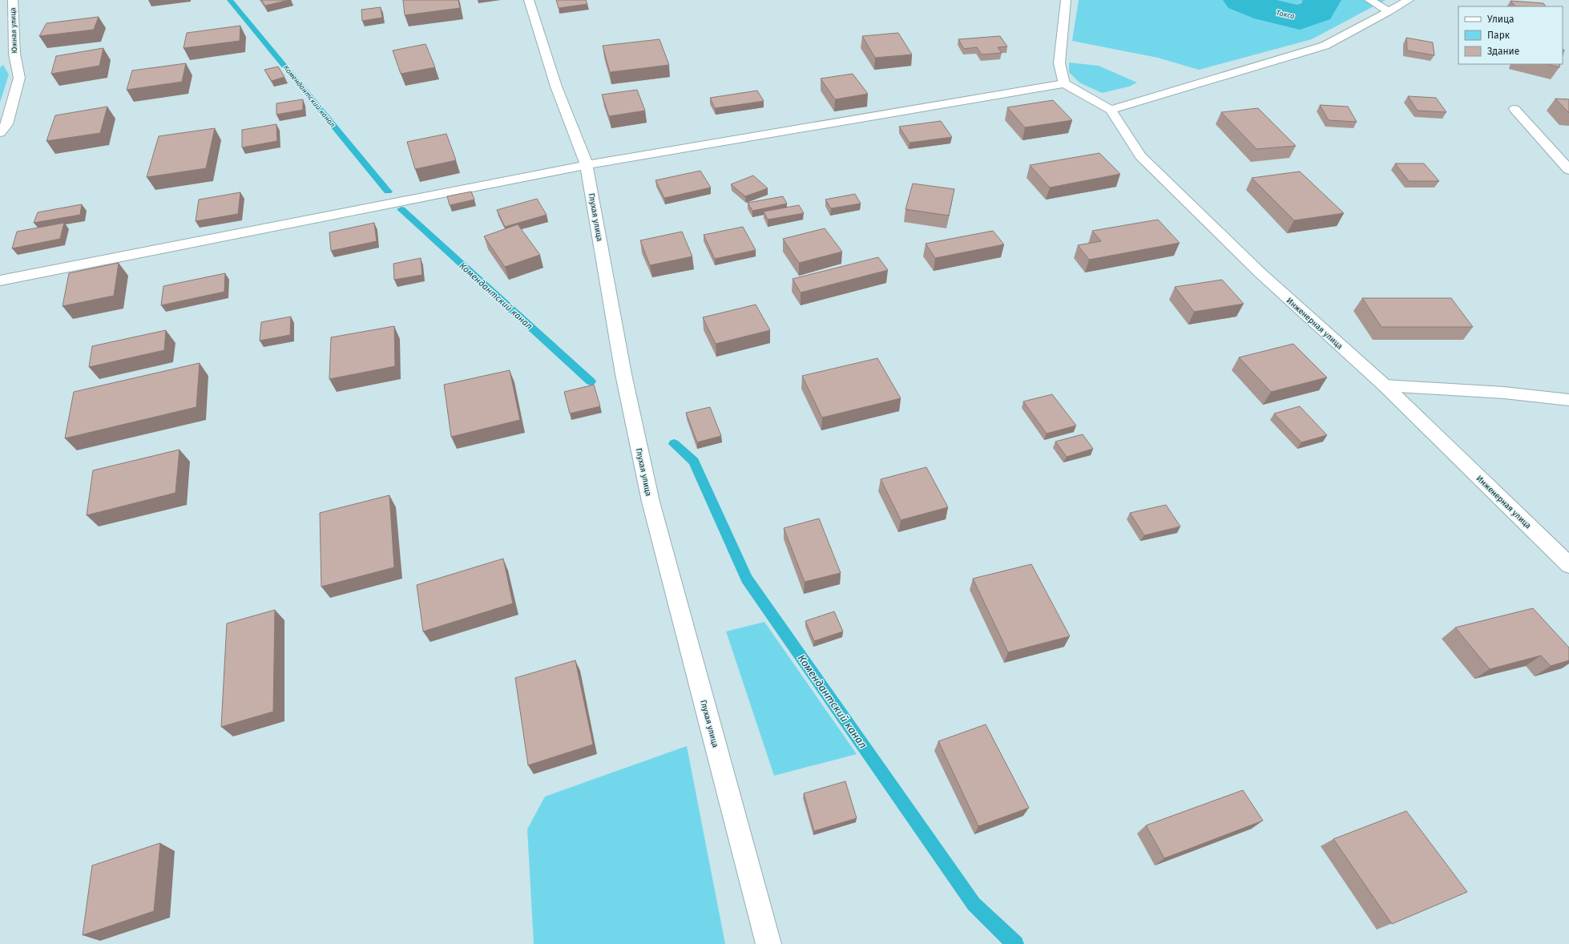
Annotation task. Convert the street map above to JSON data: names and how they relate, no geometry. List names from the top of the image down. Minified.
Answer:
{"streets":{"street":["Южная улица","Глухая улица","Инженерная улица"]},"water":["Токса","Комендантский канал"],"legend":["Улица","Парк","Здание"]}
